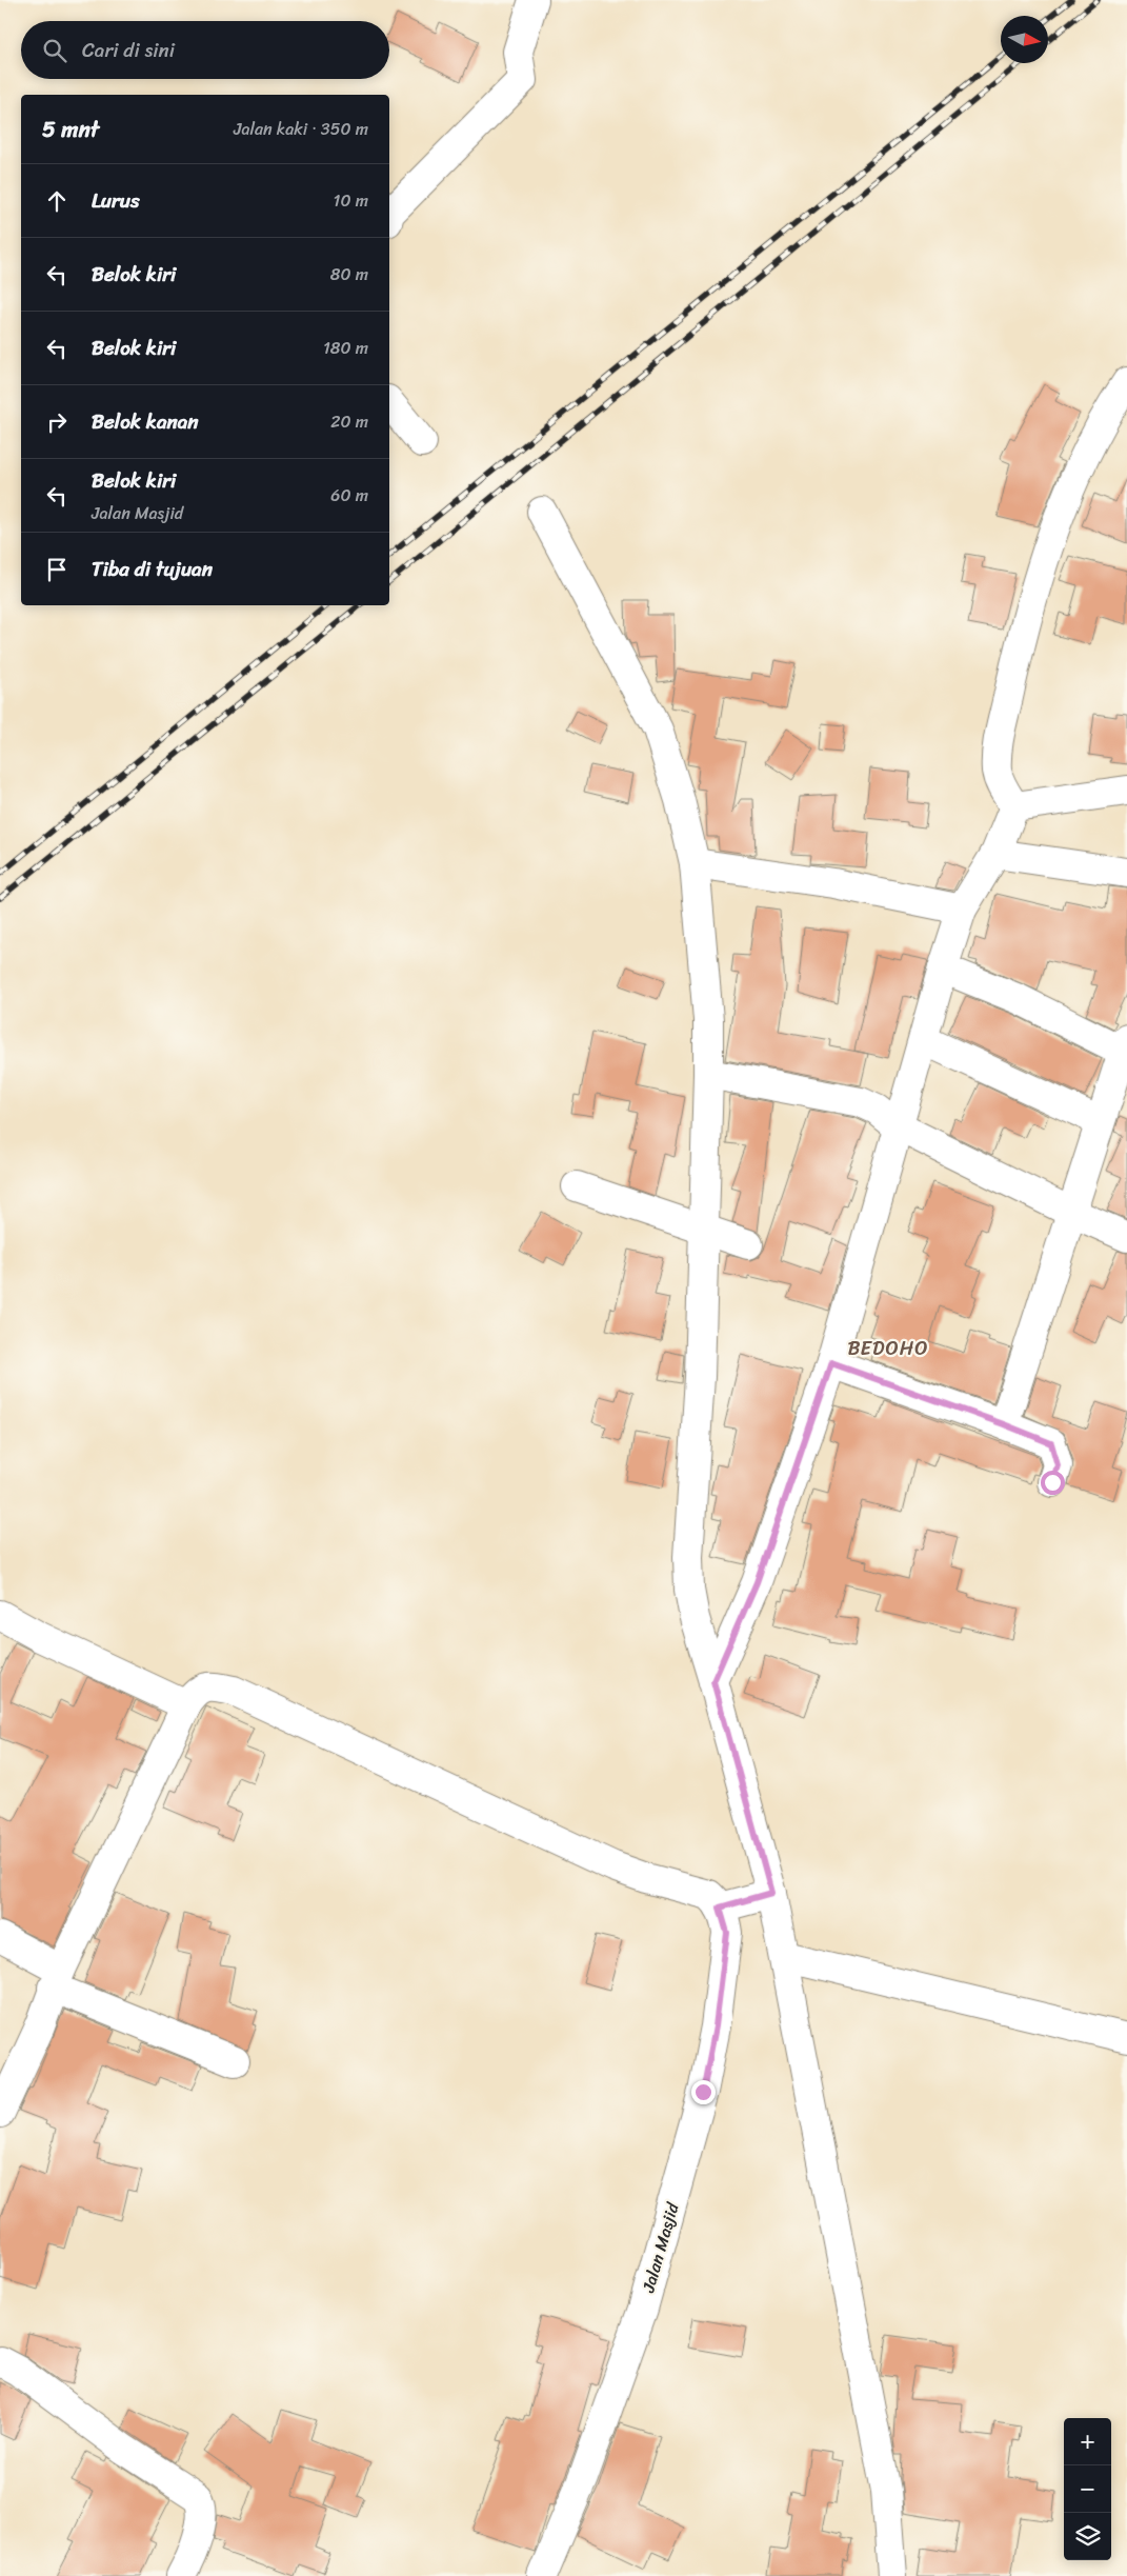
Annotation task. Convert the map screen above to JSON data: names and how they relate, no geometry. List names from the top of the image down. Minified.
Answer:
{"streets":{"street":["Jalan Masjid"]},"districts":["BEDOHO"],"north":"right","page":{"search":"Cari di sini","heading":["5 mnt","Jalan kaki · 350 m"],"list":[["Lurus","10 m"],["Belok kiri","80 m"],["Belok kiri","180 m"],["Belok kanan","20 m"],["Belok kiri","Jalan Masjid","60 m"],"Tiba di tujuan"],"map_buttons":["+","−"]}}
